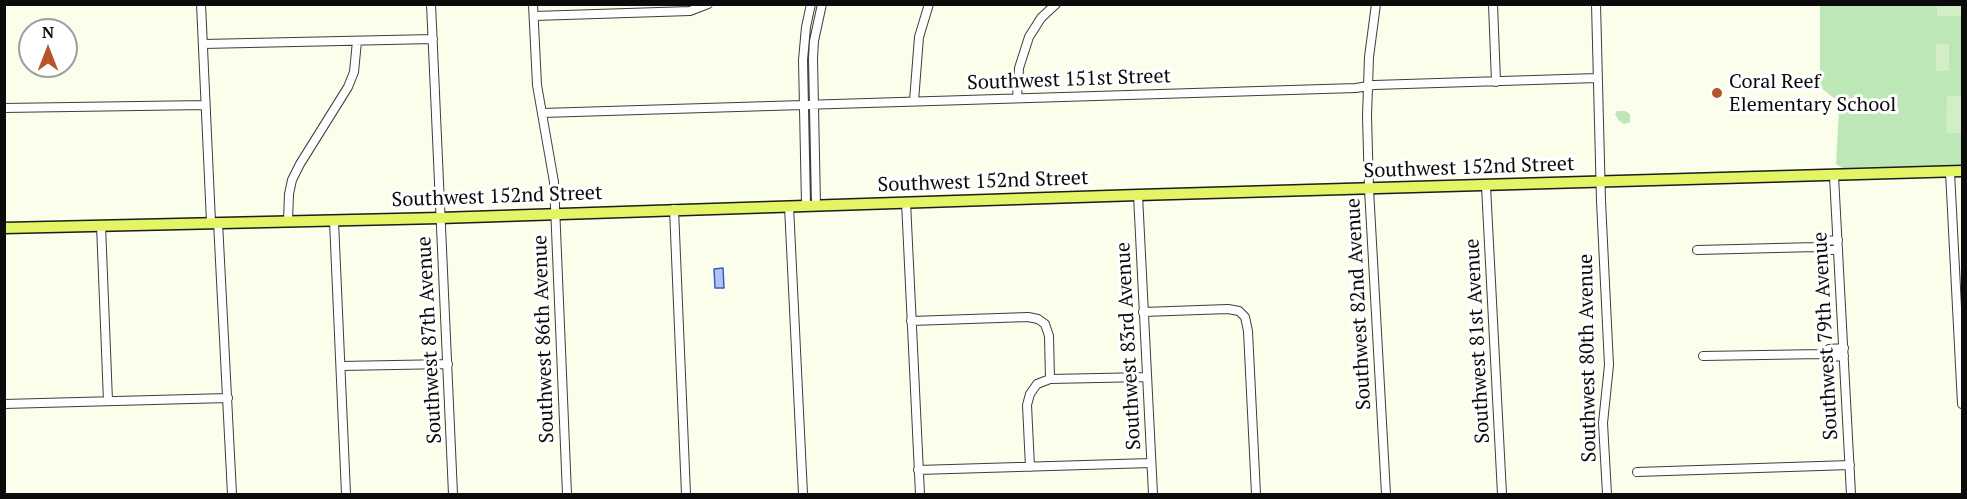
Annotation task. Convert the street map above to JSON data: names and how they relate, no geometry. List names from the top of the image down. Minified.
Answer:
{"streets":{"main road":["Southwest 152nd Street"],"street":["Southwest 151st Street","Southwest 82nd Avenue","Southwest 79th Avenue","Southwest 86th Avenue","Southwest 87th Avenue","Southwest 81st Avenue","Southwest 83rd Avenue","Southwest 80th Avenue"]},"crossings":[["Southwest 151st Street","Southwest 82nd Avenue"],["Southwest 151st Street","Southwest 86th Avenue"],["Southwest 151st Street","Southwest 80th Avenue"],["Southwest 152nd Street","Southwest 82nd Avenue"],["Southwest 152nd Street","Southwest 79th Avenue"],["Southwest 152nd Street","Southwest 86th Avenue"],["Southwest 152nd Street","Southwest 87th Avenue"],["Southwest 152nd Street","Southwest 81st Avenue"],["Southwest 152nd Street","Southwest 83rd Avenue"],["Southwest 152nd Street","Southwest 80th Avenue"]],"places":["Coral Reef Elementary School"],"north":"top"}
